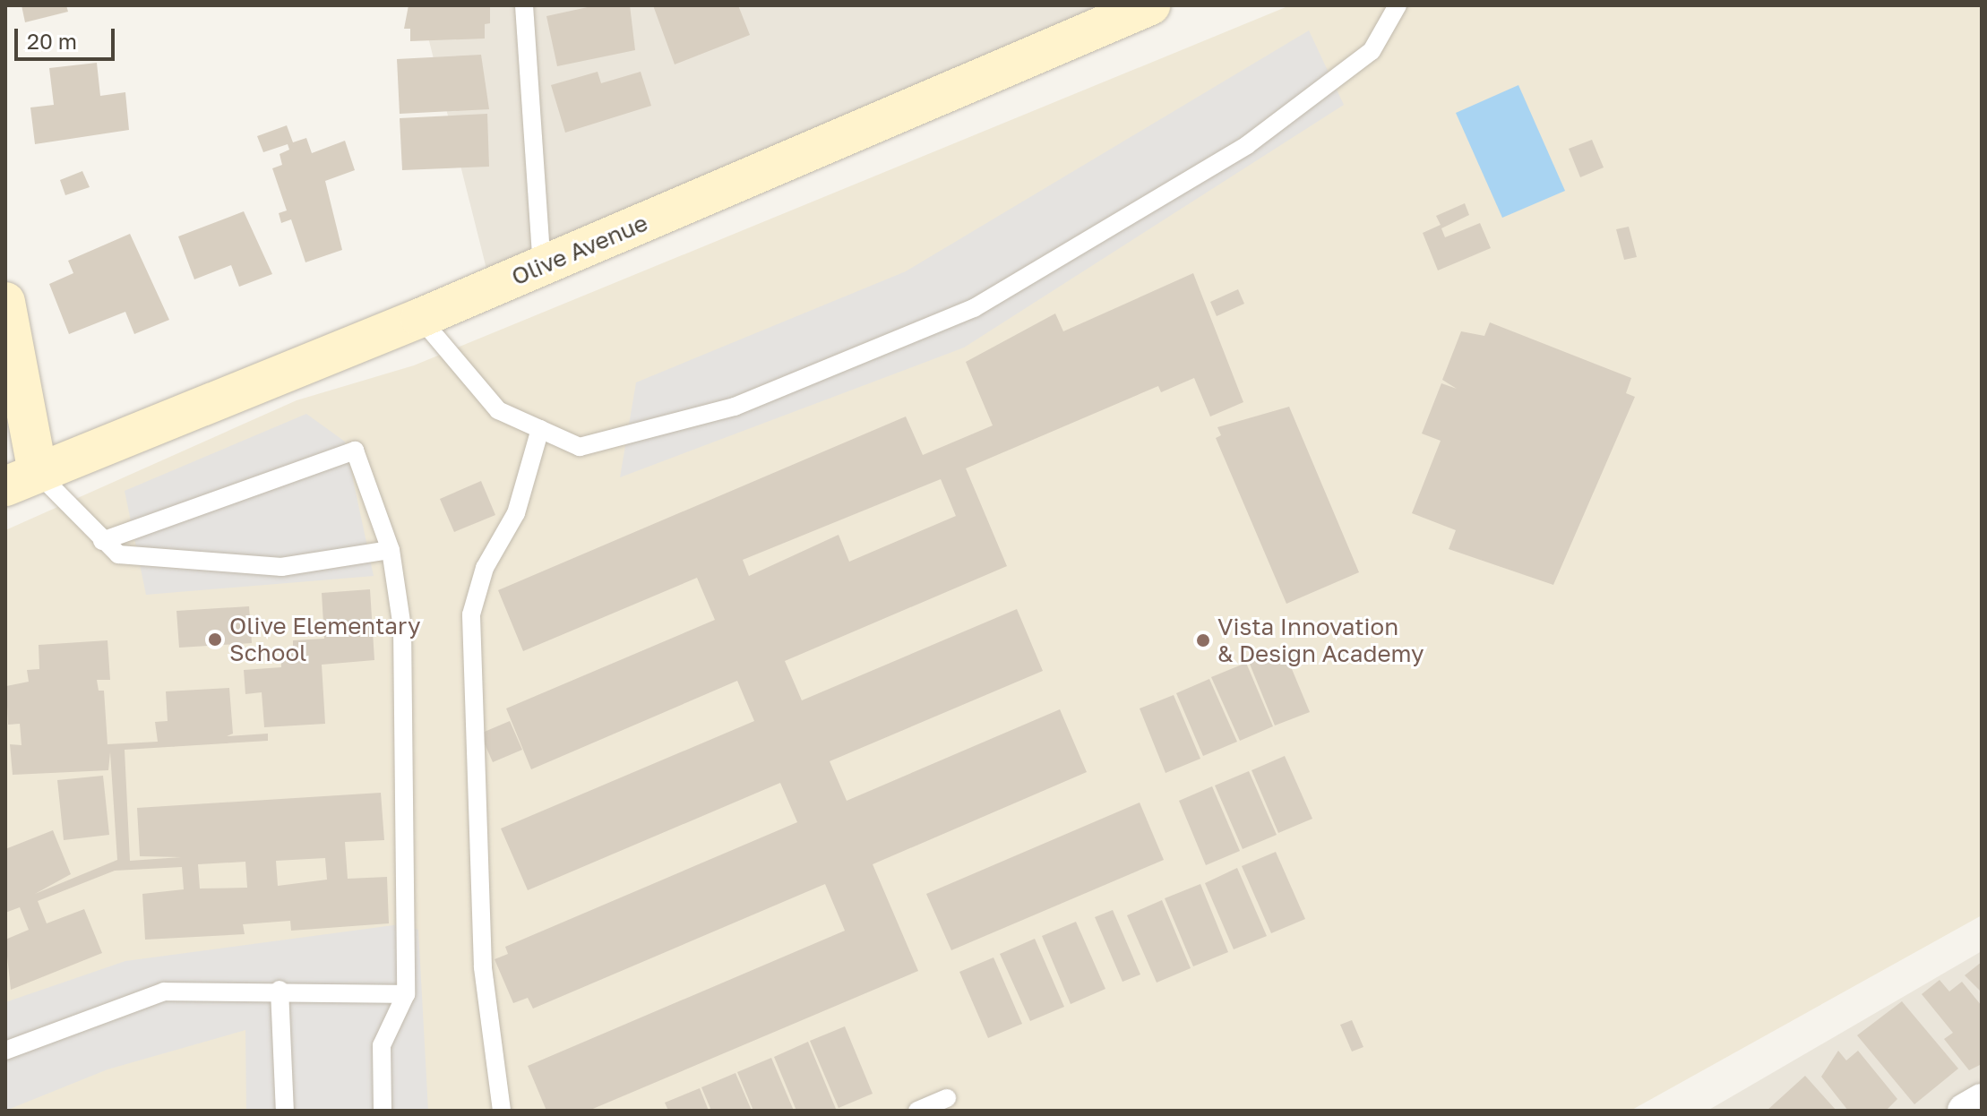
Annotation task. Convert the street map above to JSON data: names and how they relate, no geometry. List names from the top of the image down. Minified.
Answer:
{"streets":{"main road":["Olive Avenue"]},"places":["Olive Elementary School","Vista Innovation & Design Academy"],"scale_bar":"20 m"}
